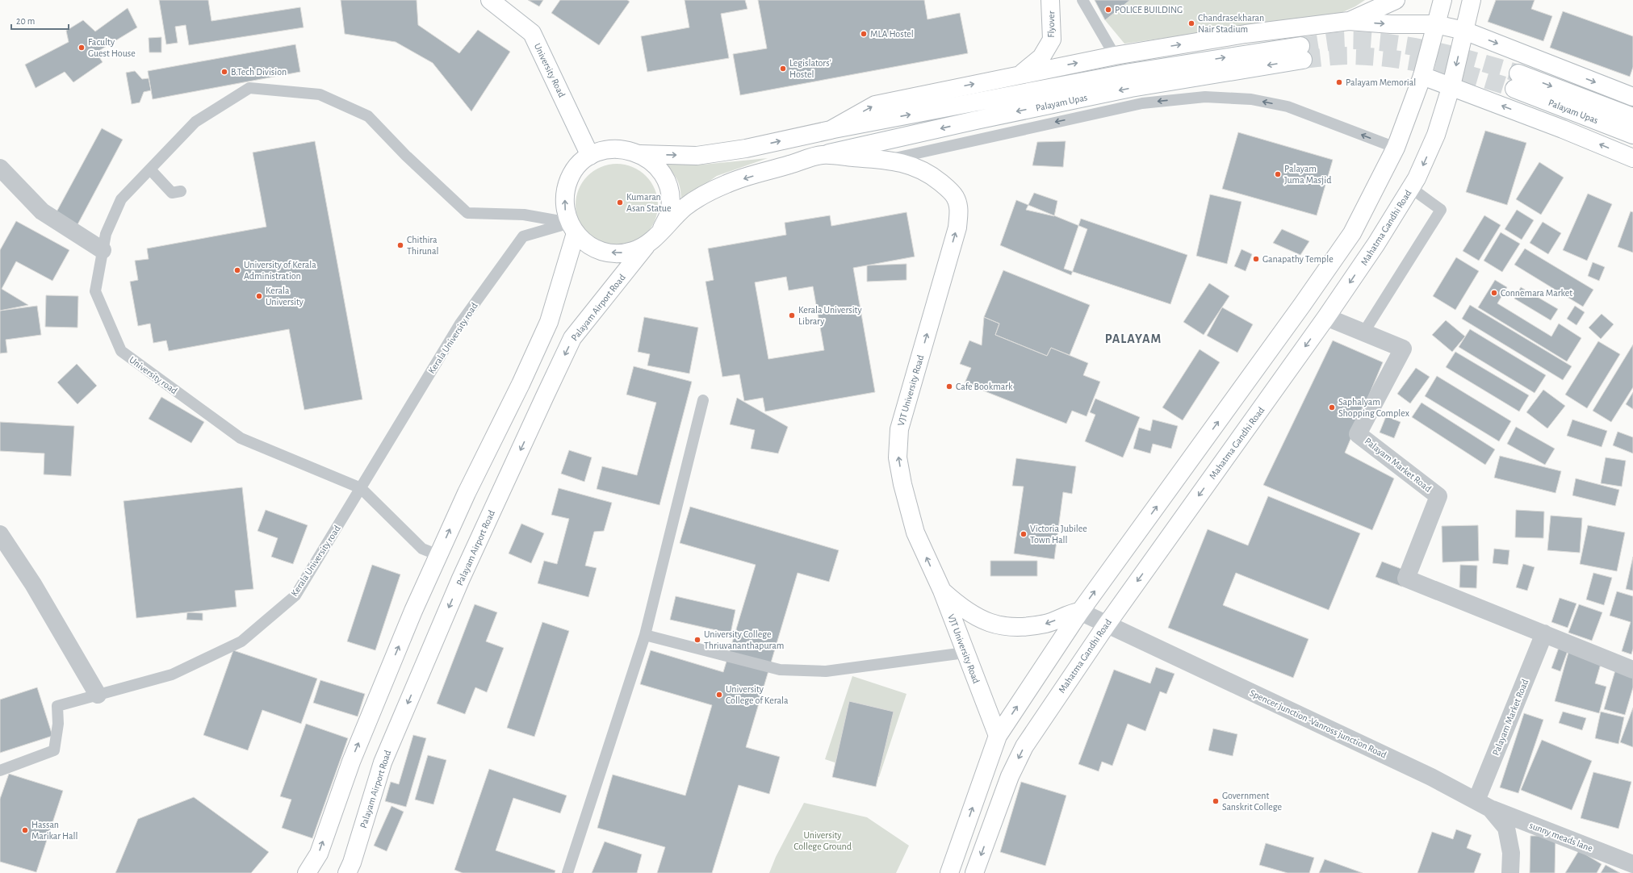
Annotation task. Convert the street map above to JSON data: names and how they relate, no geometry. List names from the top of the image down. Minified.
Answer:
{"streets":{"main road":["Flyover","University Road","Palayam Upas","Mahatma Gandhi Road","Palayam Airport Road","VJT University Road"],"street":["Palayam Market Road","Spencer junction -Vanross junction Road","sunny meads lane"],"lane":["Kerala University road","University road"]},"crossings":[["University Road","Palayam Upas"],["University Road","Palayam Airport Road"],["University Road","Kerala University road"],["Palayam Upas","Palayam Airport Road"],["Palayam Upas","Kerala University road"],["Palayam Upas","VJT University Road"],["Mahatma Gandhi Road","Palayam Market Road"],["Mahatma Gandhi Road","Spencer junction -Vanross junction Road"],["Palayam Airport Road","Kerala University road"],["Kerala University road","University road"],["Palayam Market Road","Spencer junction -Vanross junction Road"],["Palayam Market Road","sunny meads lane"],["Spencer junction -Vanross junction Road","sunny meads lane"]],"one_way":["VJT University Road"],"districts":["PALAYAM"],"parks":["University College Ground"],"places":["POLICE BUILDING","Chandrasekharan Nair Stadium","MLA Hostel","Faculty Guest House","Legislators' Hostel","B.Tech Division","Palayam Memorial","Palayam Juma Masjid","Kumaran Asan Statue","Chithira Thirunal","Ganapathy Temple","University of Kerala Administration","Connemara Market","Kerala University","Kerala University Library","Cafe Bookmark","Saphalyam Shopping Complex","Victoria Jubilee Town Hall","University College Thriuvananthapuram","University College of Kerala","Government Sanskrit College","Hassan Marikar Hall"],"scale_bar":"20 m"}
